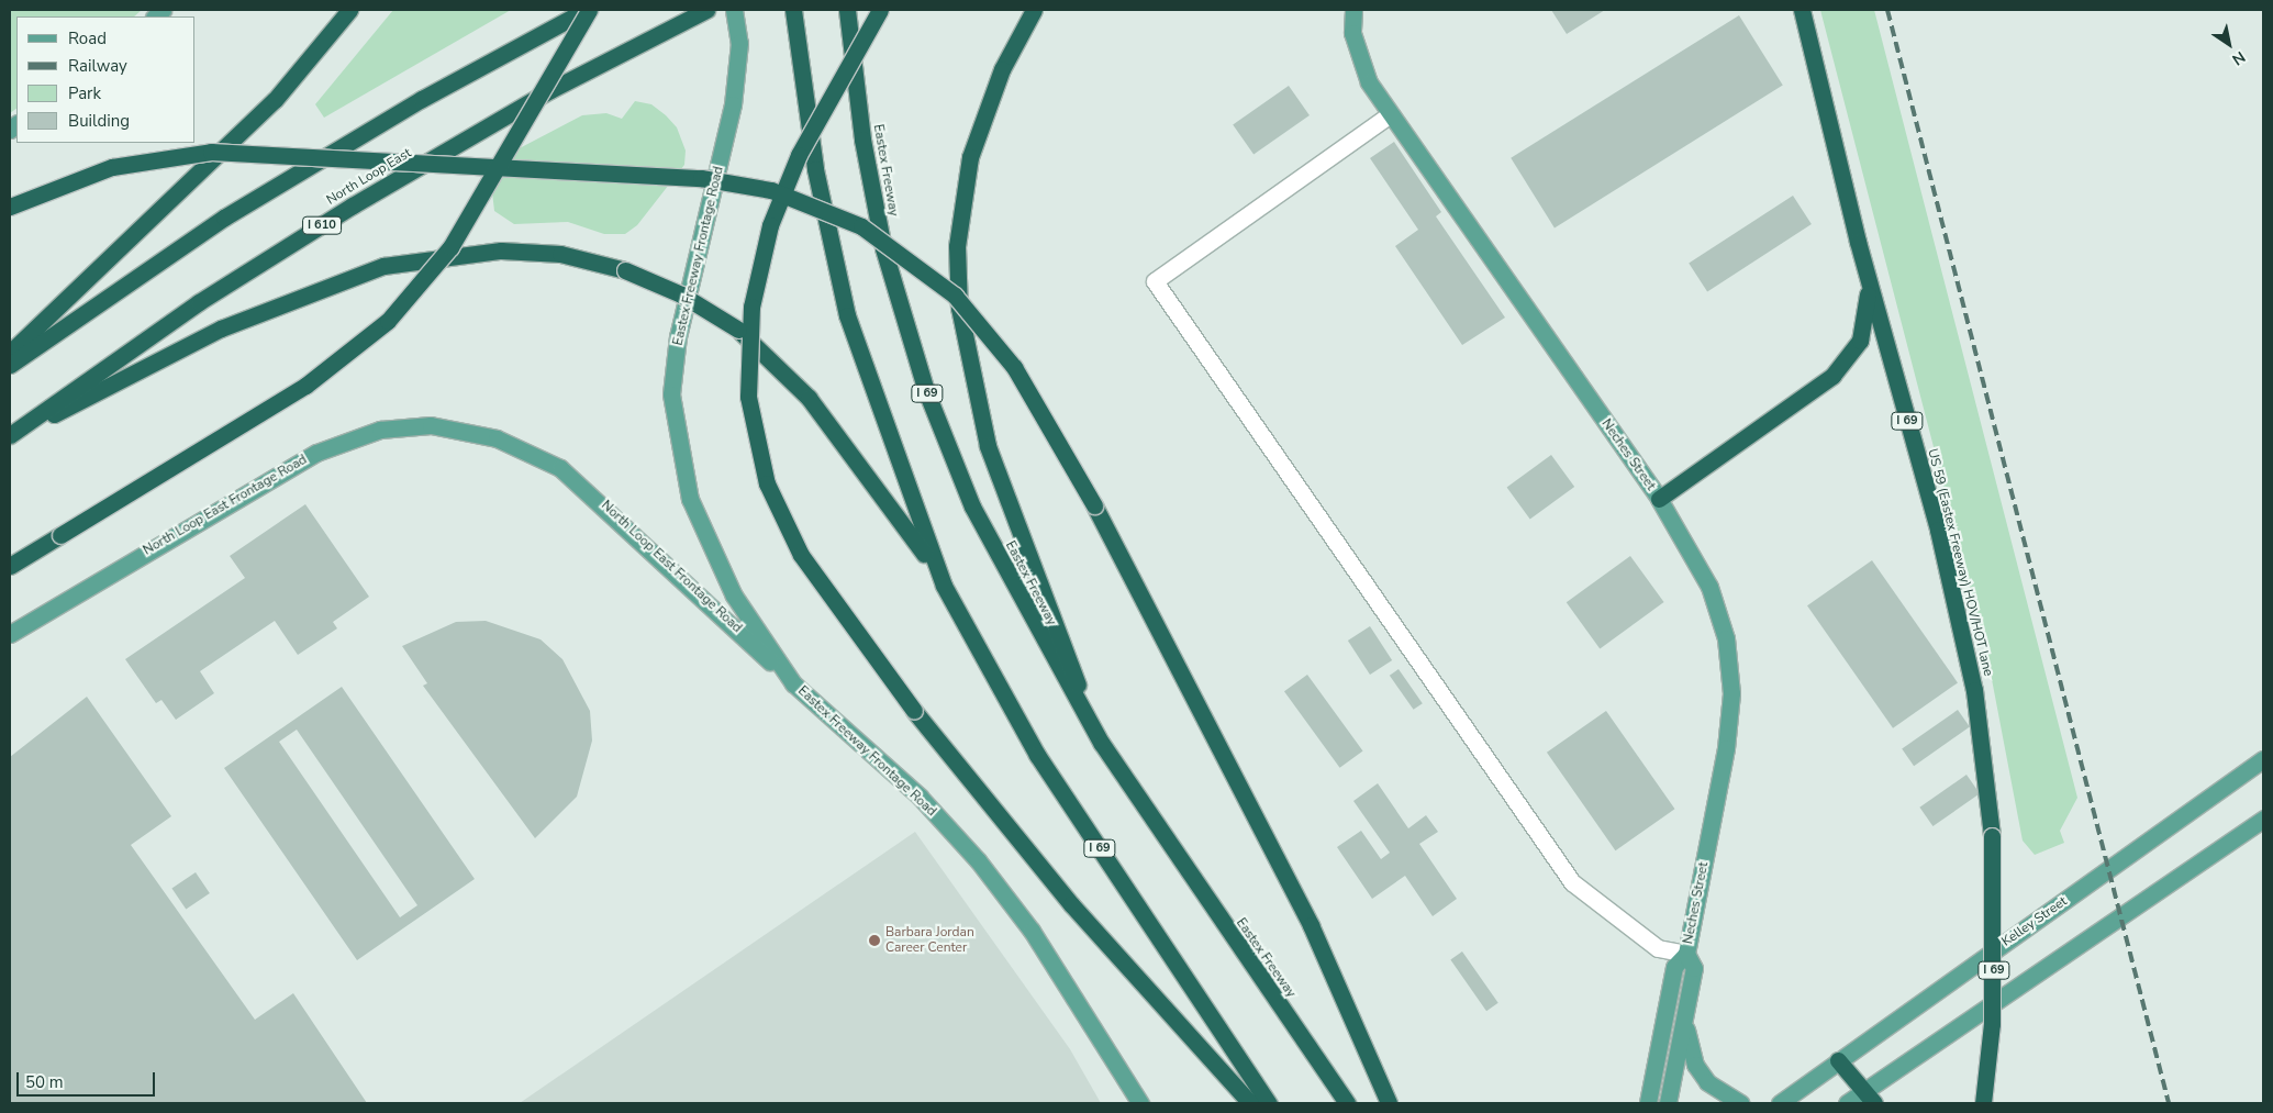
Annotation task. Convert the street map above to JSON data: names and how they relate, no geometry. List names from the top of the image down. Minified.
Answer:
{"streets":{"highway":["Eastex Freeway","North Loop East","I 610","I 69","US 59 (Eastex Freeway) HOV/HOT lane"],"main road":["Eastex Freeway Frontage Road","Neches Street","North Loop East Frontage Road","Kelley Street"]},"crossings":[["Eastex Freeway Frontage Road","North Loop East Frontage Road"]],"places":["Barbara Jordan Career Center"],"legend":["Road","Railway","Park","Building"],"scale_bar":"50 m","north":"bottom right"}
